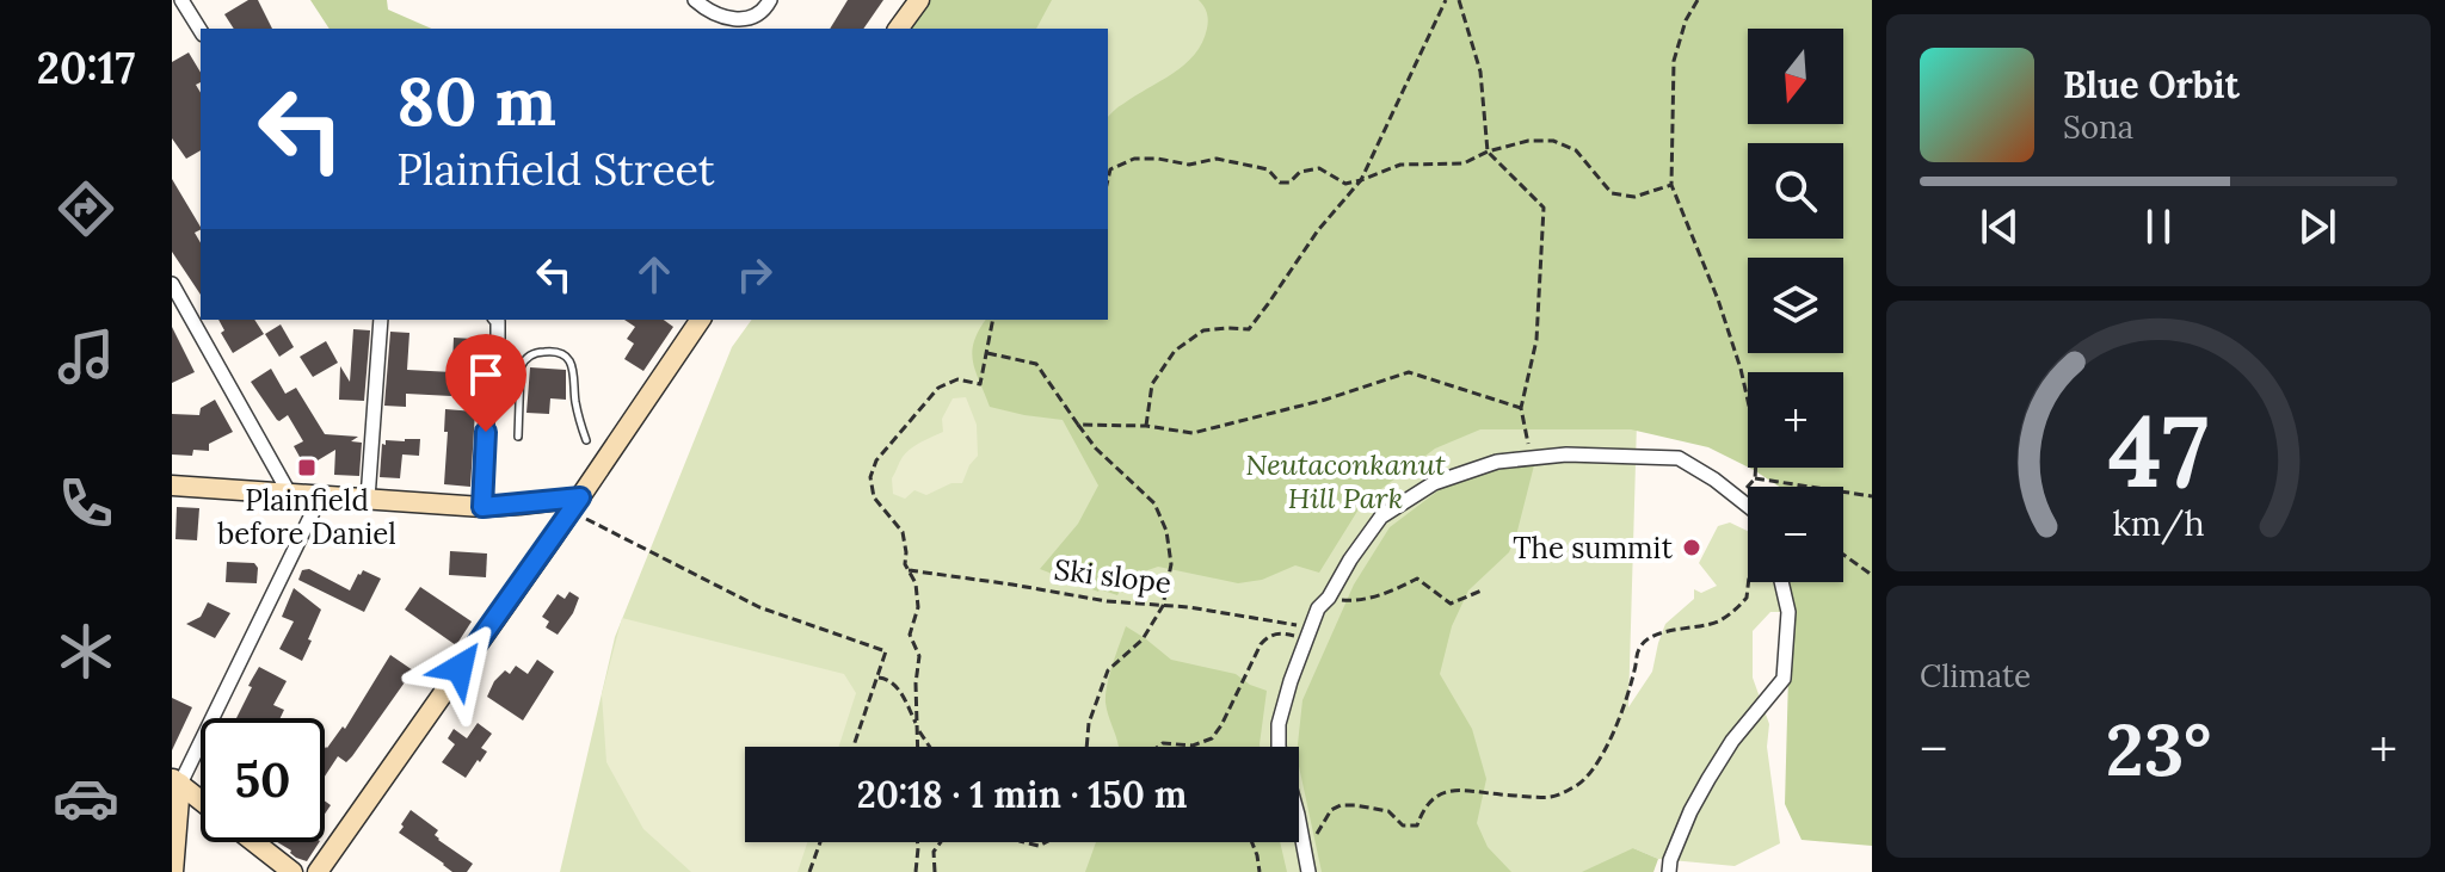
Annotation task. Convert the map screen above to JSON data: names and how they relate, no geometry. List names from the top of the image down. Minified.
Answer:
{"streets":{"path":["Ski slope"]},"parks":["Neutaconkanut Hill Park"],"places":{"transit":["Plainfield before Daniel"],"other":["The summit"]},"north":"bottom","page":{"tabs":"20:17","map_buttons":["+","−"],"turn":["80 m","Plainfield Street"],"song":["Blue Orbit","Sona"],"tile":"Climate","heat":["−","23°","+"],"limit":"50","trip":"20:18 · 1 min · 150 m","gauge":["47","km/h"]}}
